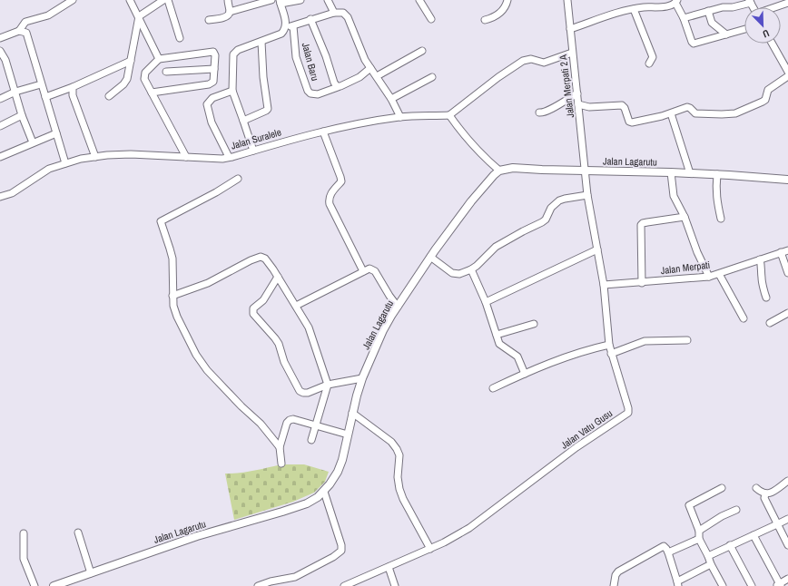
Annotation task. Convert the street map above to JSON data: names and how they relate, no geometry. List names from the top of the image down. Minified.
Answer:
{"streets":{"street":["Jalan Baru","Jalan Merpati 2 A","Jalan Suralele","Jalan Lagarutu","Jalan Merpati","Jalan Vatu Gusu"]},"crossings":[["Jalan Merpati 2 A","Jalan Lagarutu"],["Jalan Merpati 2 A","Jalan Vatu Gusu"],["Jalan Lagarutu","Jalan Vatu Gusu"],["Jalan Merpati","Jalan Vatu Gusu"]],"north":"bottom right"}
